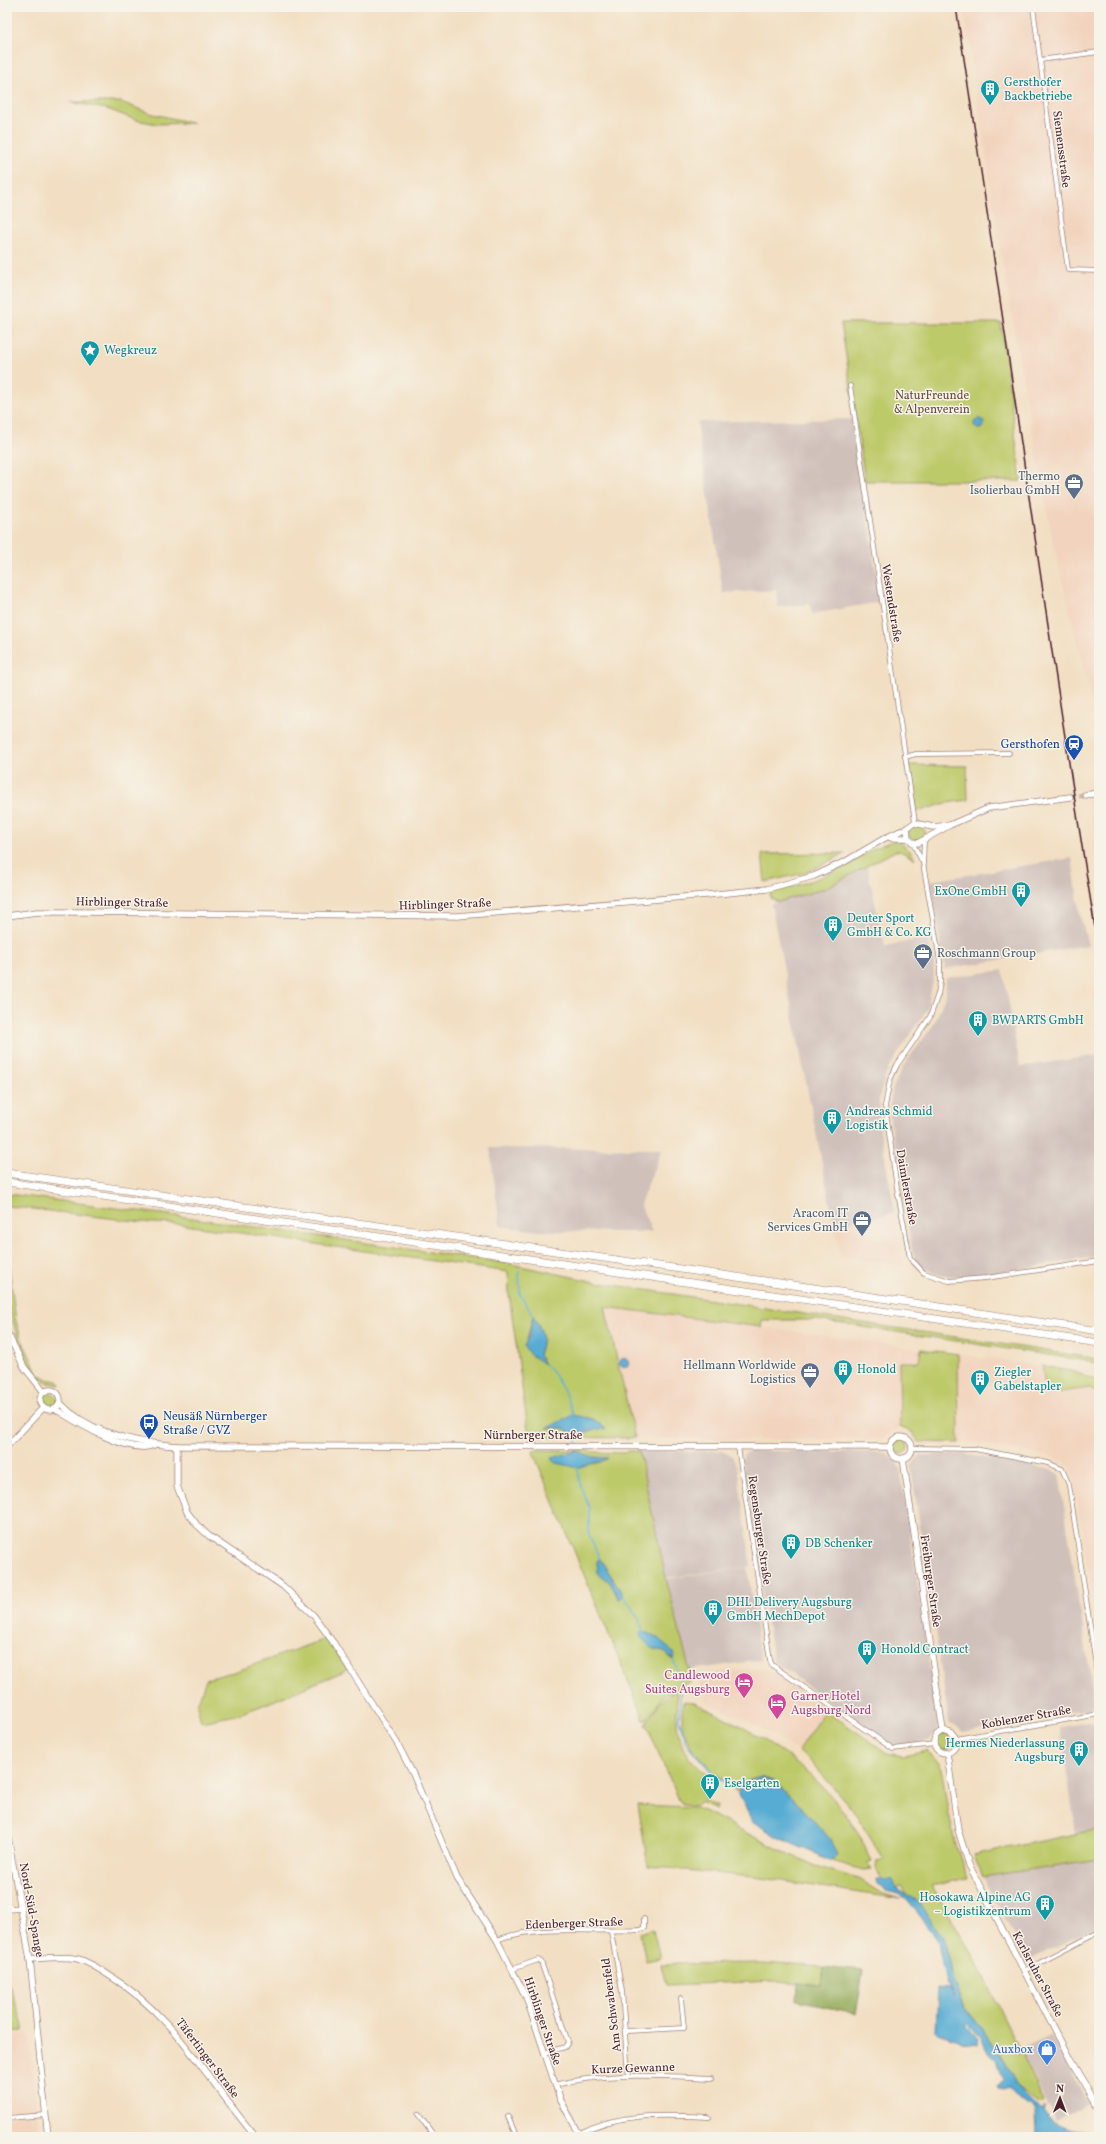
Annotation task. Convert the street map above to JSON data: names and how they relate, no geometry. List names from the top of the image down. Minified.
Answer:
{"streets":{"street":["Siemensstraße","Westendstraße","Hirblinger Straße","Daimlerstraße","Nürnberger Straße","Regensburger Straße","Freiburger Straße","Koblenzer Straße","Nord-Süd-Spange","Edenberger Straße","Karlsruher Straße","Am Schwabenfeld","Täfertinger Straße","Kurze Gewanne"]},"crossings":[["Westendstraße","Hirblinger Straße"],["Westendstraße","Daimlerstraße"],["Hirblinger Straße","Daimlerstraße"],["Hirblinger Straße","Nürnberger Straße"],["Hirblinger Straße","Edenberger Straße"],["Hirblinger Straße","Kurze Gewanne"],["Nürnberger Straße","Regensburger Straße"],["Nürnberger Straße","Freiburger Straße"],["Regensburger Straße","Freiburger Straße"],["Regensburger Straße","Koblenzer Straße"],["Regensburger Straße","Karlsruher Straße"],["Freiburger Straße","Koblenzer Straße"],["Freiburger Straße","Karlsruher Straße"],["Koblenzer Straße","Karlsruher Straße"],["Nord-Süd-Spange","Täfertinger Straße"],["Edenberger Straße","Am Schwabenfeld"],["Am Schwabenfeld","Kurze Gewanne"]],"parks":["NaturFreunde & Alpenverein"],"places":{"building":["Gersthofer Backbetriebe","ExOne GmbH","Deuter Sport GmbH & Co. KG","BWPARTS GmbH","Andreas Schmid Logistik","Honold","Ziegler Gabelstapler","DB Schenker","DHL Delivery Augsburg GmbH MechDepot","Honold Contract","Hermes Niederlassung Augsburg","Eselgarten","Hosokawa Alpine AG – Logistikzentrum"],"place":["Wegkreuz"],"office":["Thermo Isolierbau GmbH","Roschmann Group","Aracom IT Services GmbH","Hellmann Worldwide Logistics"],"station":["Gersthofen"],"bus stop":["Neusäß Nürnberger Straße / GVZ"],"hotel":["Candlewood Suites Augsburg","Garner Hotel Augsburg Nord"],"shop":["Auxbox"]},"north":"top"}
